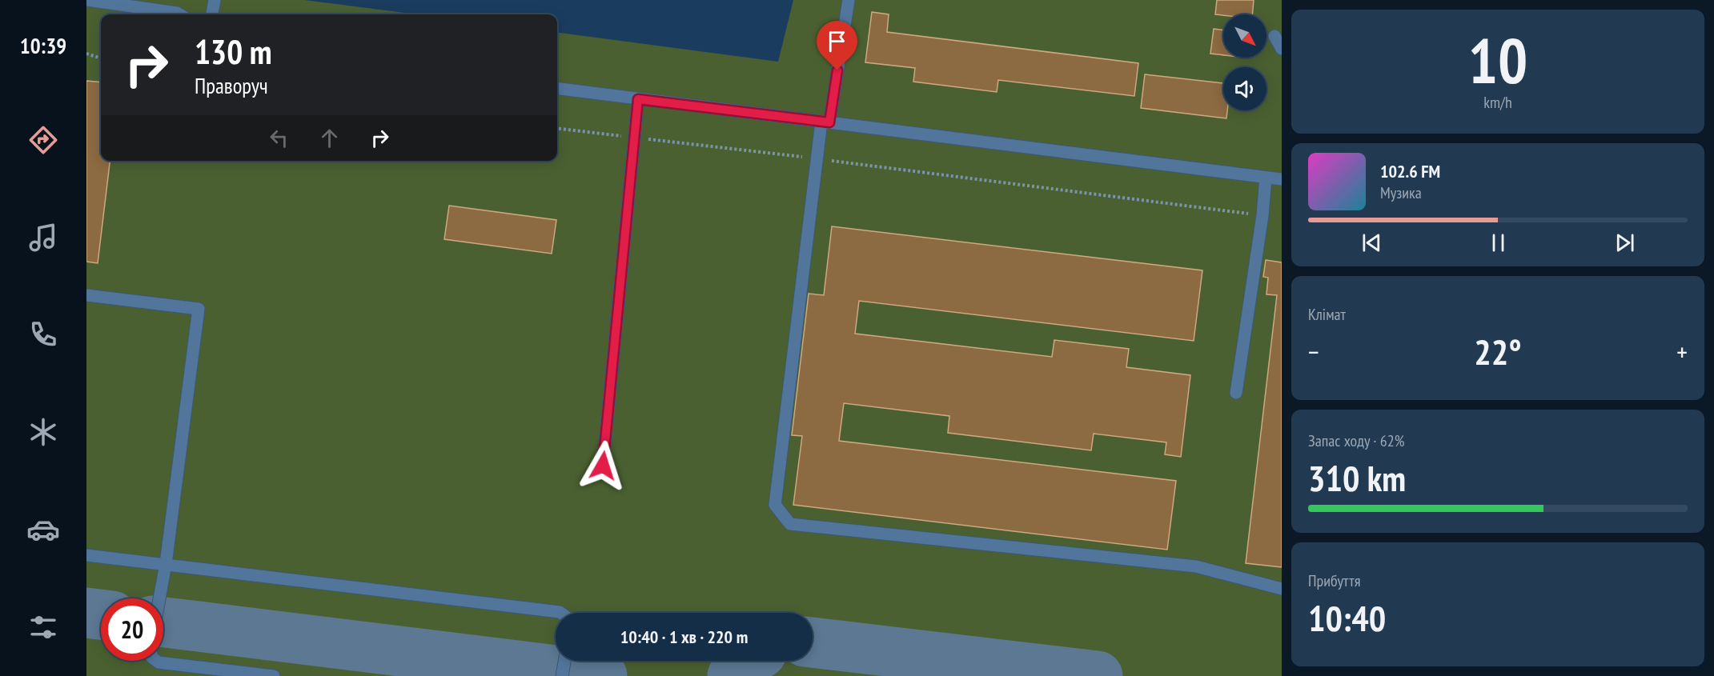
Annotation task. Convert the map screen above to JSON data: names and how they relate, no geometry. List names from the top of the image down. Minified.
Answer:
{"north":"bottom right","page":{"tabs":"10:39","tile":[["10","km/h"],"Клімат",["Запас ходу · 62%","310 km"],["Прибуття","10:40"]],"turn":["130 m","Праворуч"],"song":["102.6 FM","Музика"],"heat":["−","22°","+"],"limit":"20","trip":"10:40 · 1 хв · 220 m"}}
